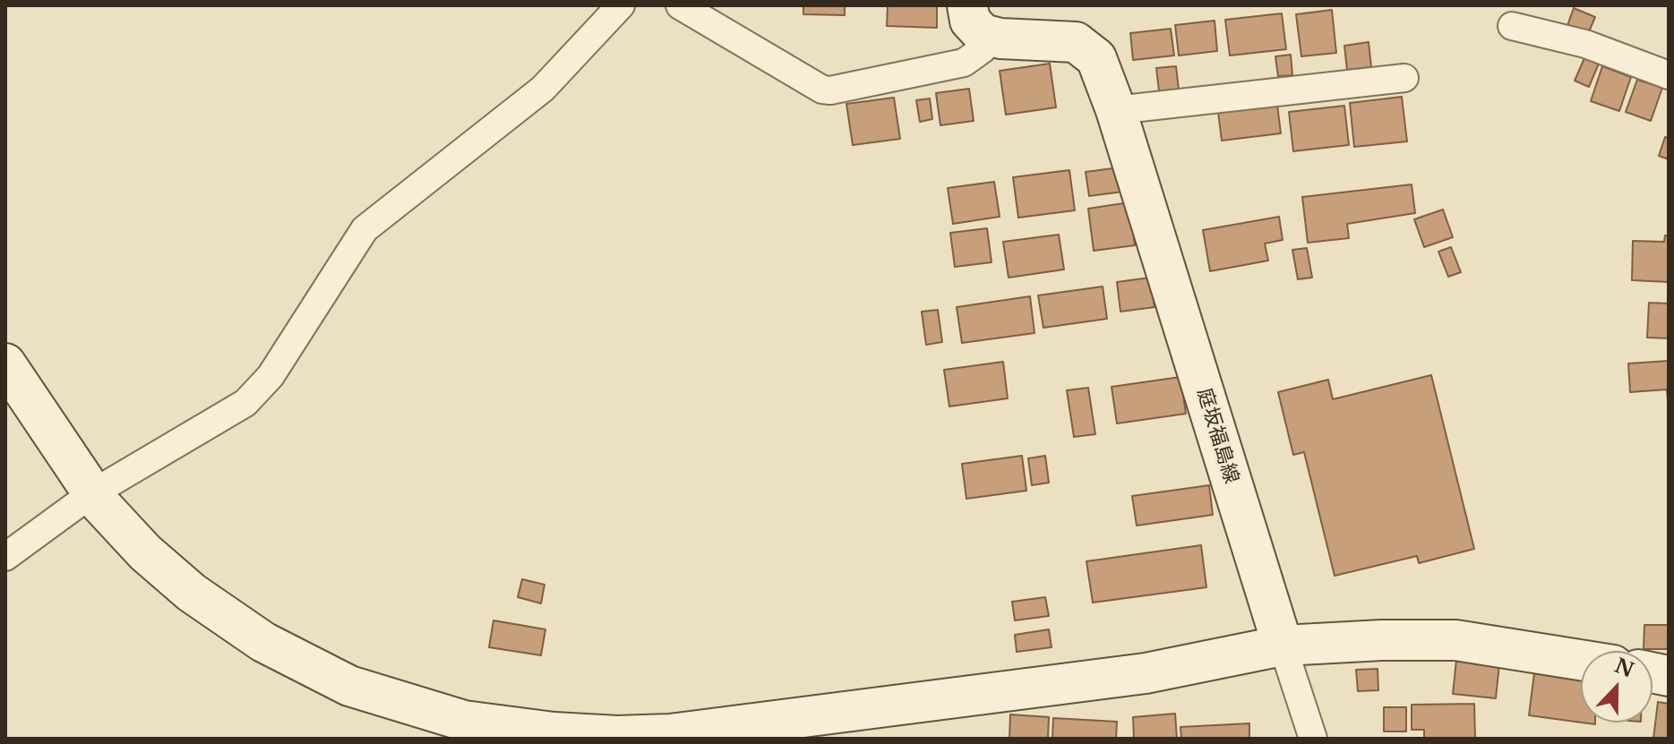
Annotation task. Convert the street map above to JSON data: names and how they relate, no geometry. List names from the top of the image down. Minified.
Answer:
{"streets":{"street":["庭坂福島線"]},"north":"top"}
